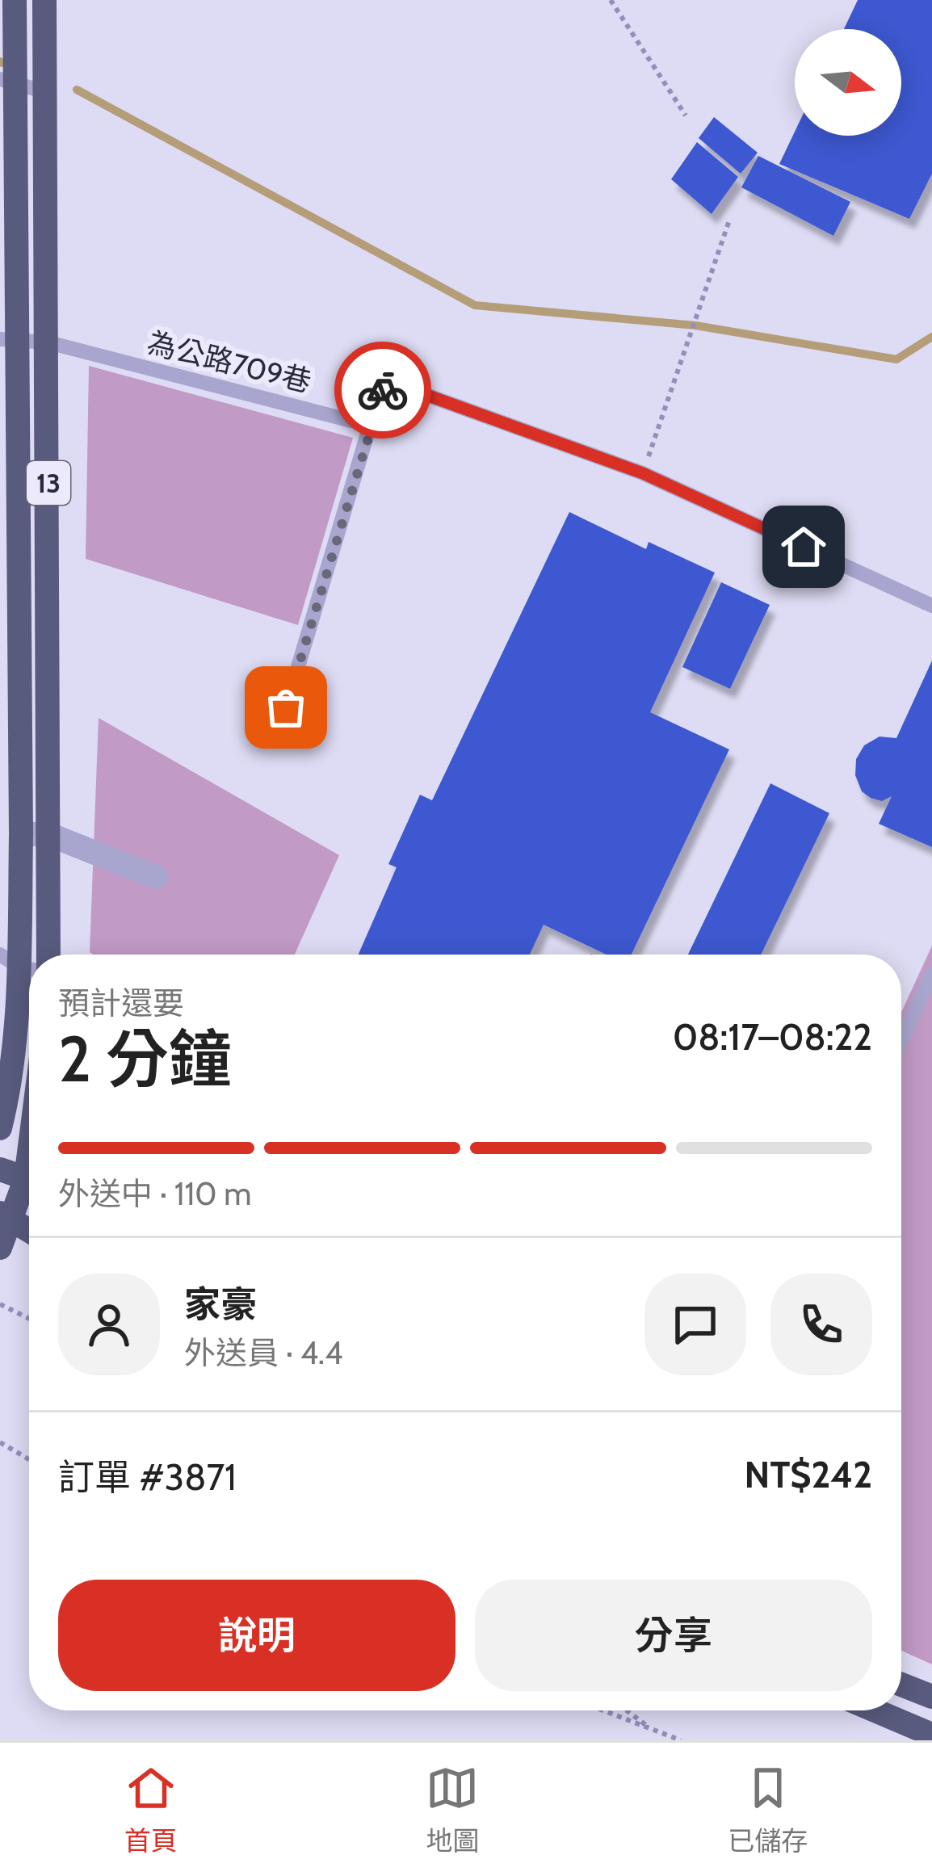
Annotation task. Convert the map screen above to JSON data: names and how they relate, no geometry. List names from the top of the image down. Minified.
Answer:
{"streets":{"main road":["13"],"lane":["為公路709巷"]},"crossings":[["為公路709巷","13"]],"north":"right","page":{"heading":["2 分鐘","預計還要","08:17–08:22"],"panel":["家豪","外送員 · 4.4","訂單 #3871","NT$242"],"bar":"外送中 · 110 m","buttons":["說明","分享"],"tabs":["首頁","地圖","已儲存"]}}
